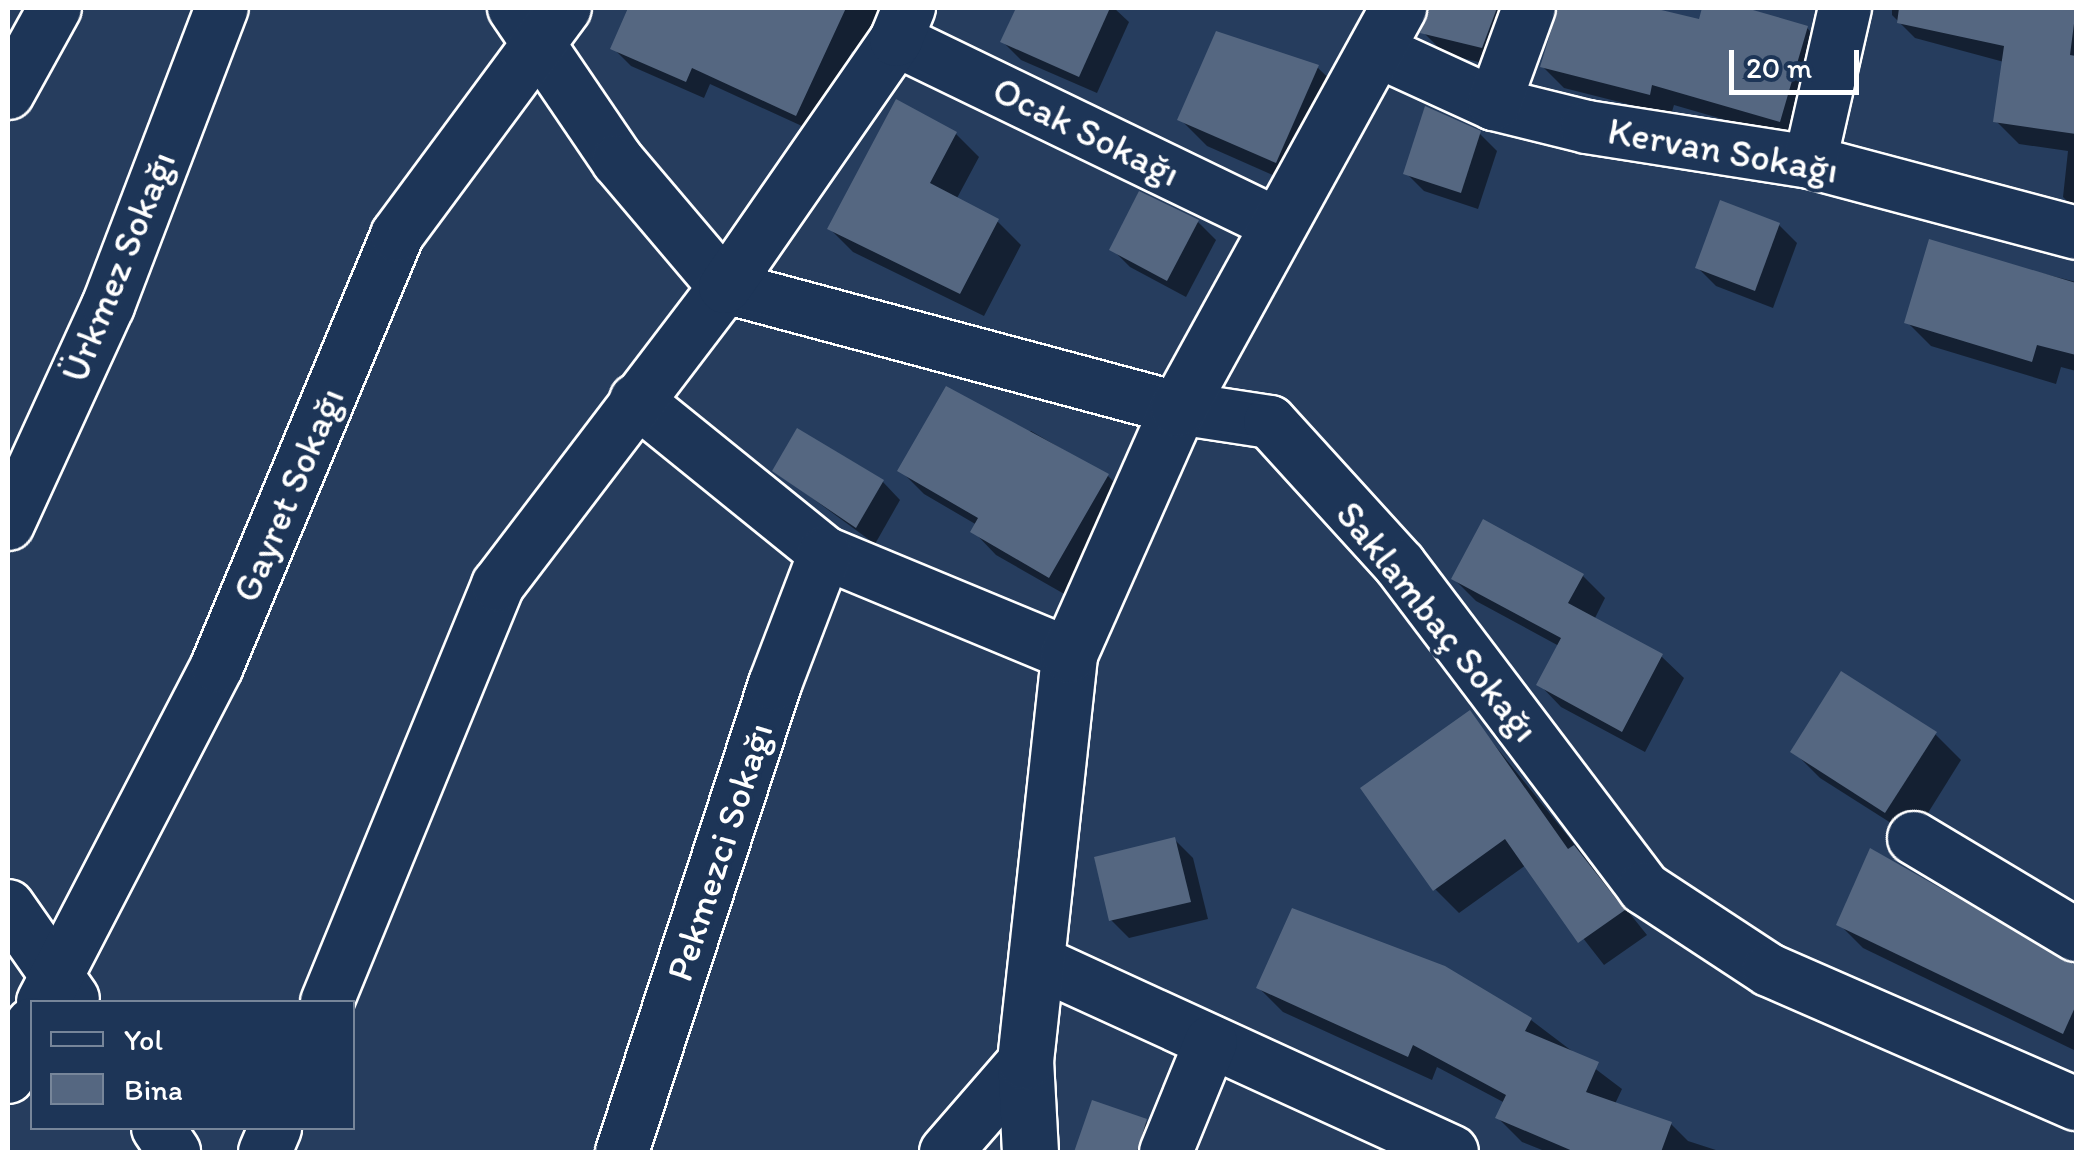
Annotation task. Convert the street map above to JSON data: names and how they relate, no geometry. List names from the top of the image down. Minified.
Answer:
{"streets":{"street":["Ocak Sokağı","Kervan Sokağı","Ürkmez Sokağı","Gayret Sokağı","Saklambaç Sokağı","Pekmezci Sokağı"]},"legend":["Yol","Bina"],"scale_bar":"20 m"}
